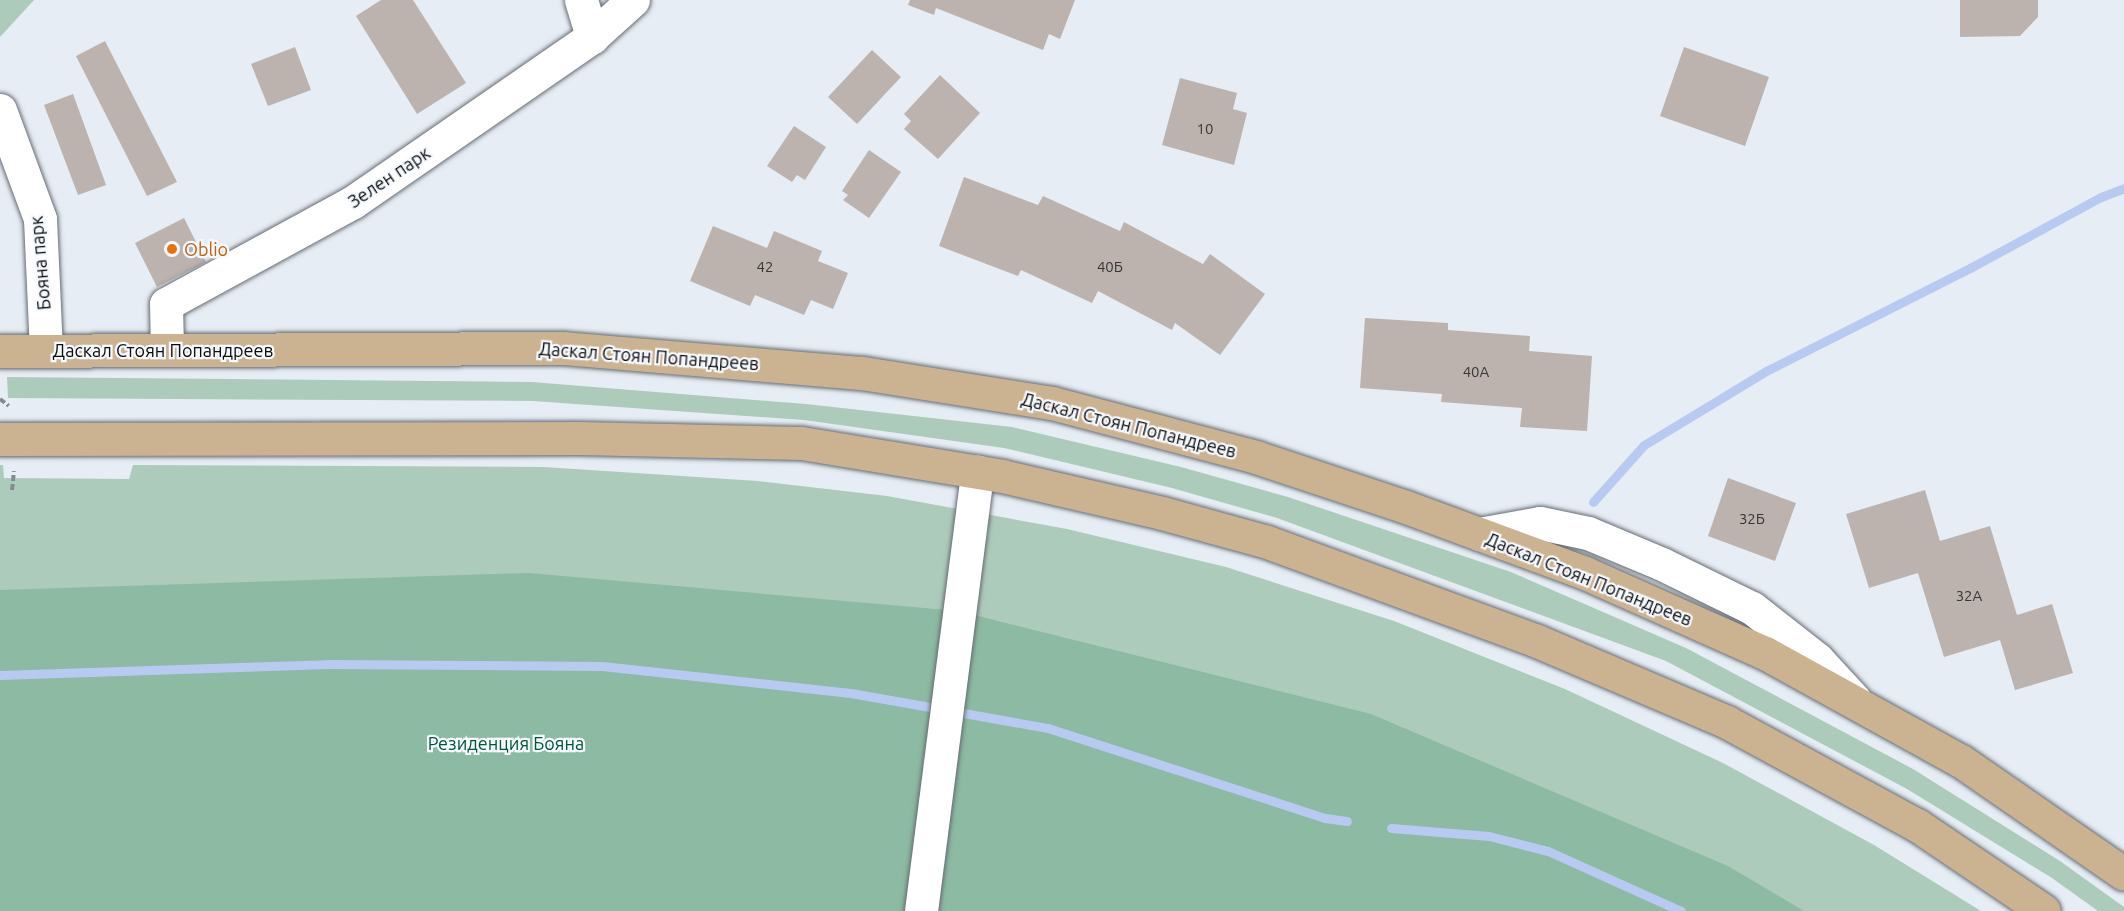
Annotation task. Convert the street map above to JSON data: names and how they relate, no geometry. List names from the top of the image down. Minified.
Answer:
{"streets":{"main road":["Даскал Стоян Попандреев"],"street":["Зелен парк","Бояна парк"]},"crossings":[["Зелен парк","Даскал Стоян Попандреев"],["Бояна парк","Даскал Стоян Попандреев"]],"parks":["Резиденция Бояна"],"places":["Oblio"],"house_numbers":["10","42","40Б","40А","32Б","32А"]}
